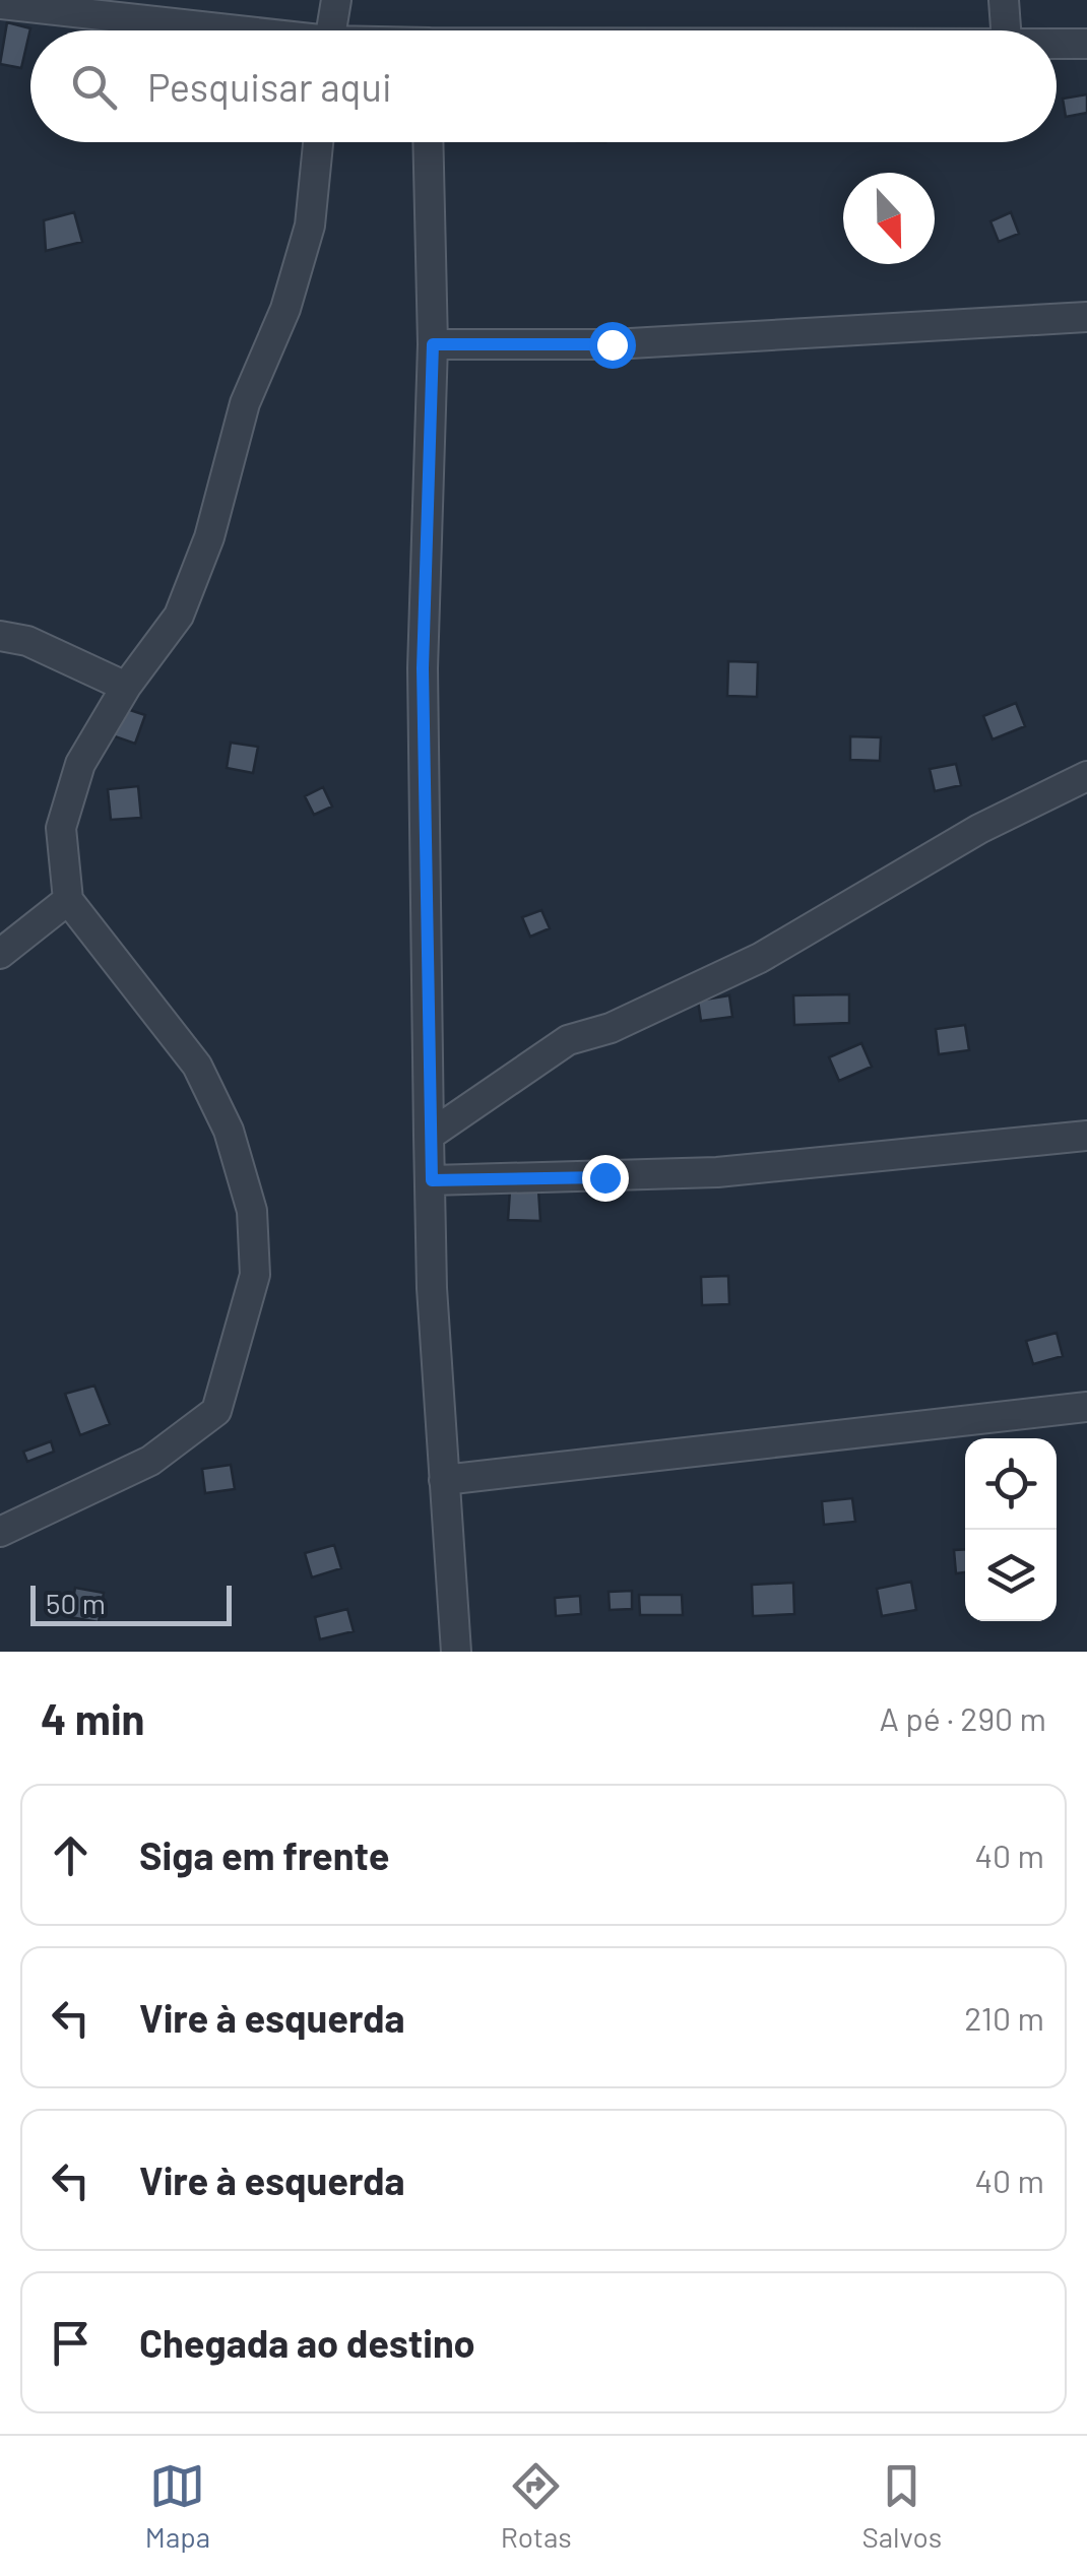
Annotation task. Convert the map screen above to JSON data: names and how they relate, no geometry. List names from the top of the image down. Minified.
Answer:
{"scale_bar":"50 m","north":"bottom","page":{"search":"Pesquisar aqui","scale":"50 m","heading":["4 min","A pé · 290 m"],"list":[["Siga em frente","40 m"],["Vire à esquerda","210 m"],["Vire à esquerda","40 m"],"Chegada ao destino"],"nav":["Mapa","Rotas","Salvos"]}}
